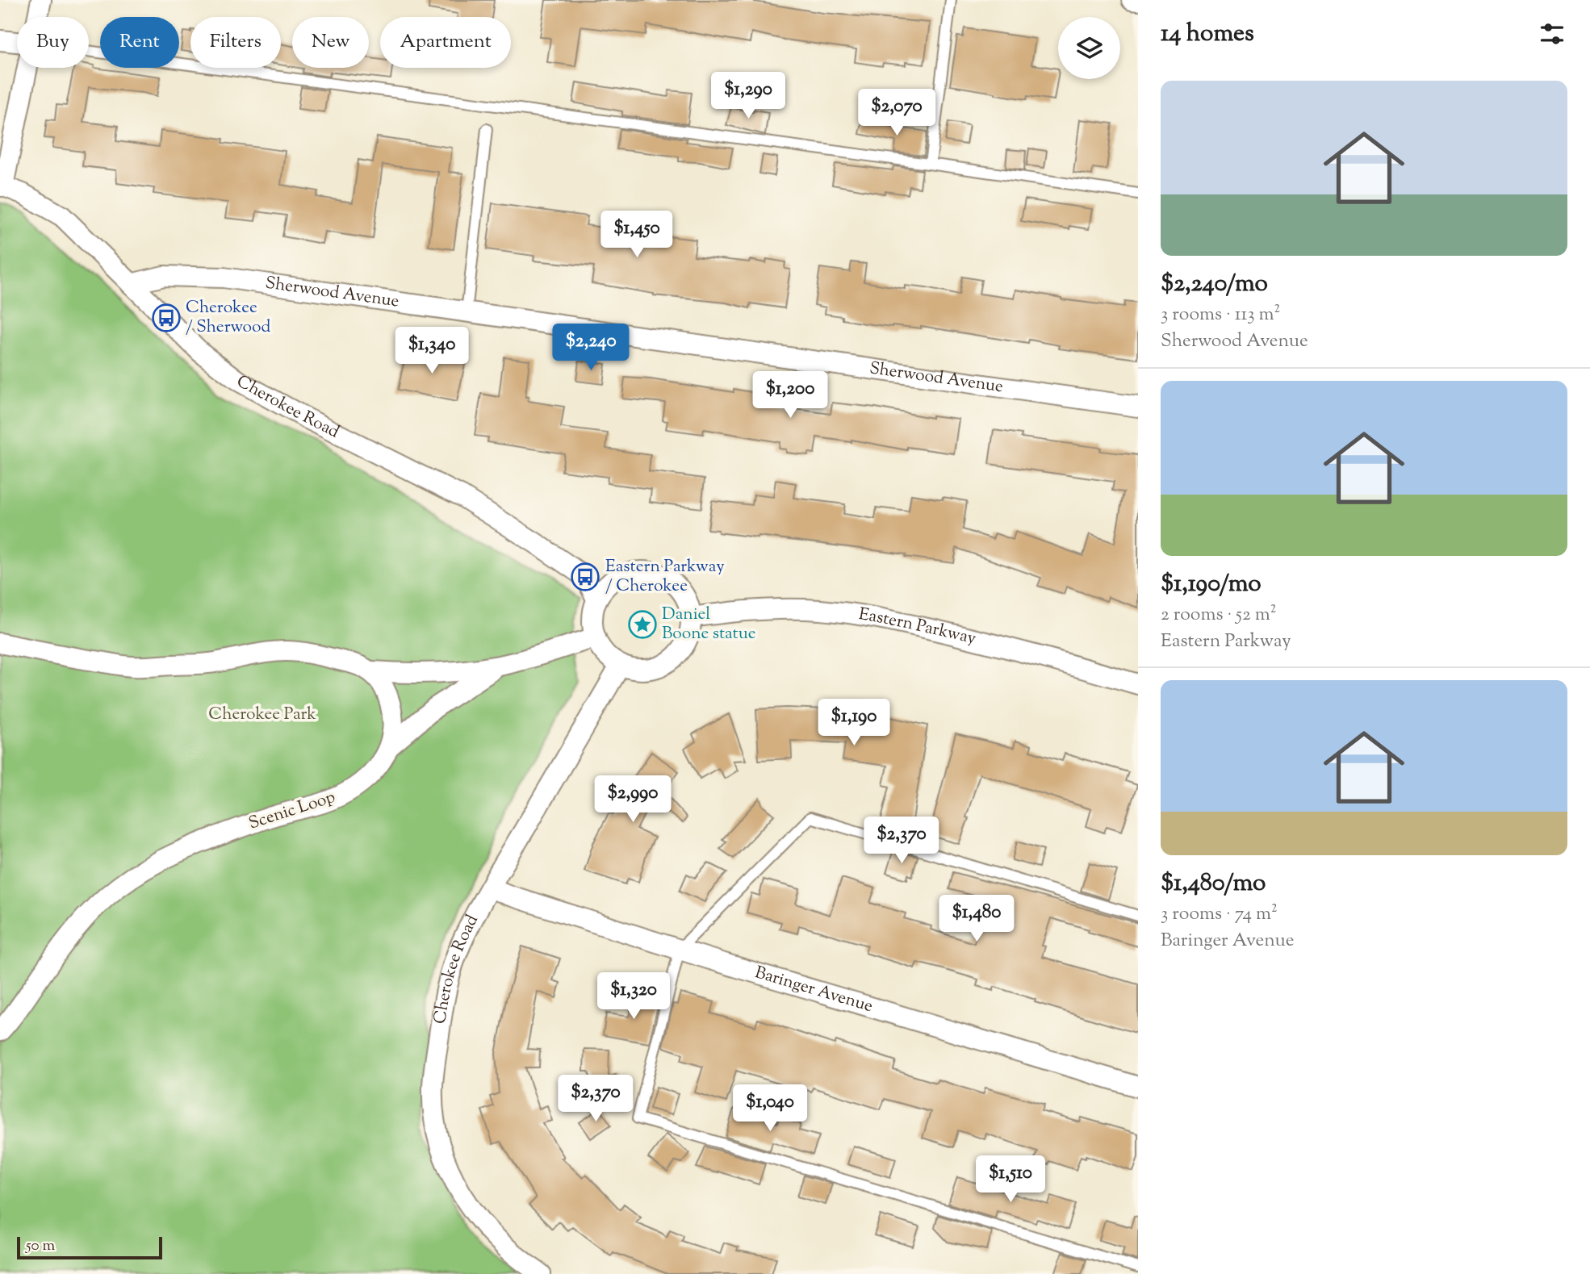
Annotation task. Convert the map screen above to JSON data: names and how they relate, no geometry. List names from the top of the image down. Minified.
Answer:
{"streets":{"street":["Sherwood Avenue","Cherokee Road","Eastern Parkway","Scenic Loop","Baringer Avenue"]},"crossings":[["Sherwood Avenue","Cherokee Road"],["Cherokee Road","Eastern Parkway"],["Cherokee Road","Baringer Avenue"]],"parks":["Cherokee Park"],"places":{"bus stop":["Cherokee / Sherwood","Eastern Parkway / Cherokee"],"place":["Daniel Boone statue"]},"scale_bar":"50 m","page":{"heading":"14 homes","chip":["Buy","Rent","Filters","New","Apartment"],"list":[{"name":"$2,240/mo","note":"3 rooms · 113 m² · Sherwood Avenue"},{"name":"$1,190/mo","note":"2 rooms · 52 m² · Eastern Parkway"},{"name":"$1,480/mo","note":"3 rooms · 74 m² · Baringer Avenue"}],"price":["$1,290","$2,070","$1,450","$2,240","$1,340","$1,200","$1,190","$2,990","$2,370","$1,480","$1,320","$2,370","$1,040","$1,510"],"scale":"50 m"}}
